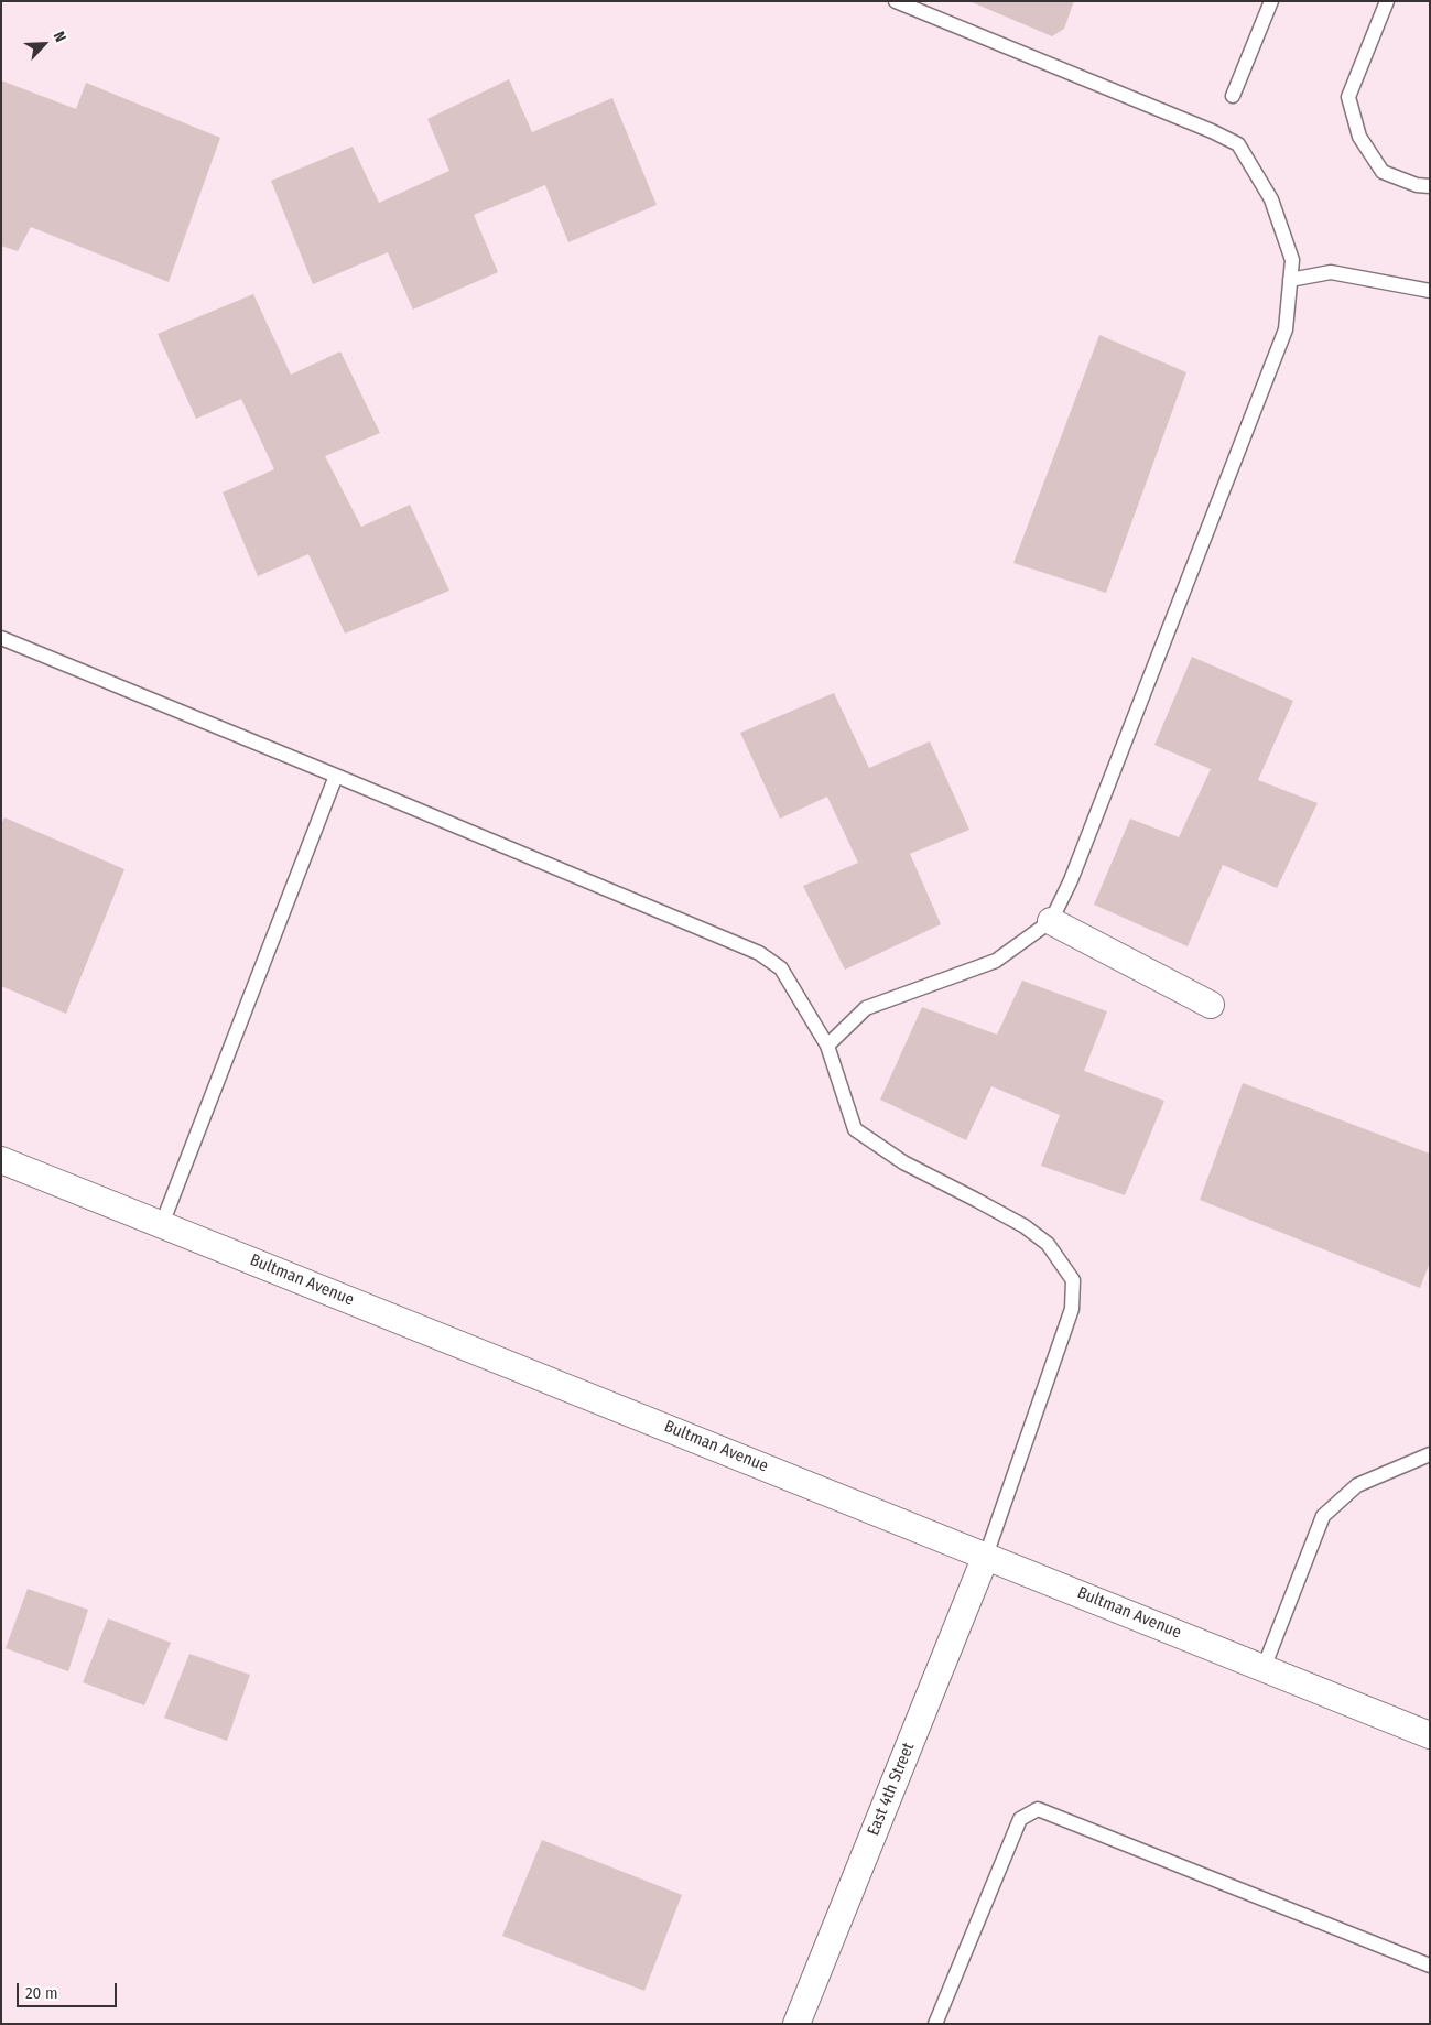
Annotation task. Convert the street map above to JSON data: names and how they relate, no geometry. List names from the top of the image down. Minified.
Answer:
{"streets":{"street":["Bultman Avenue","East 4th Street"]},"crossings":[["Bultman Avenue","East 4th Street"]],"scale_bar":"20 m","north":"top right"}
